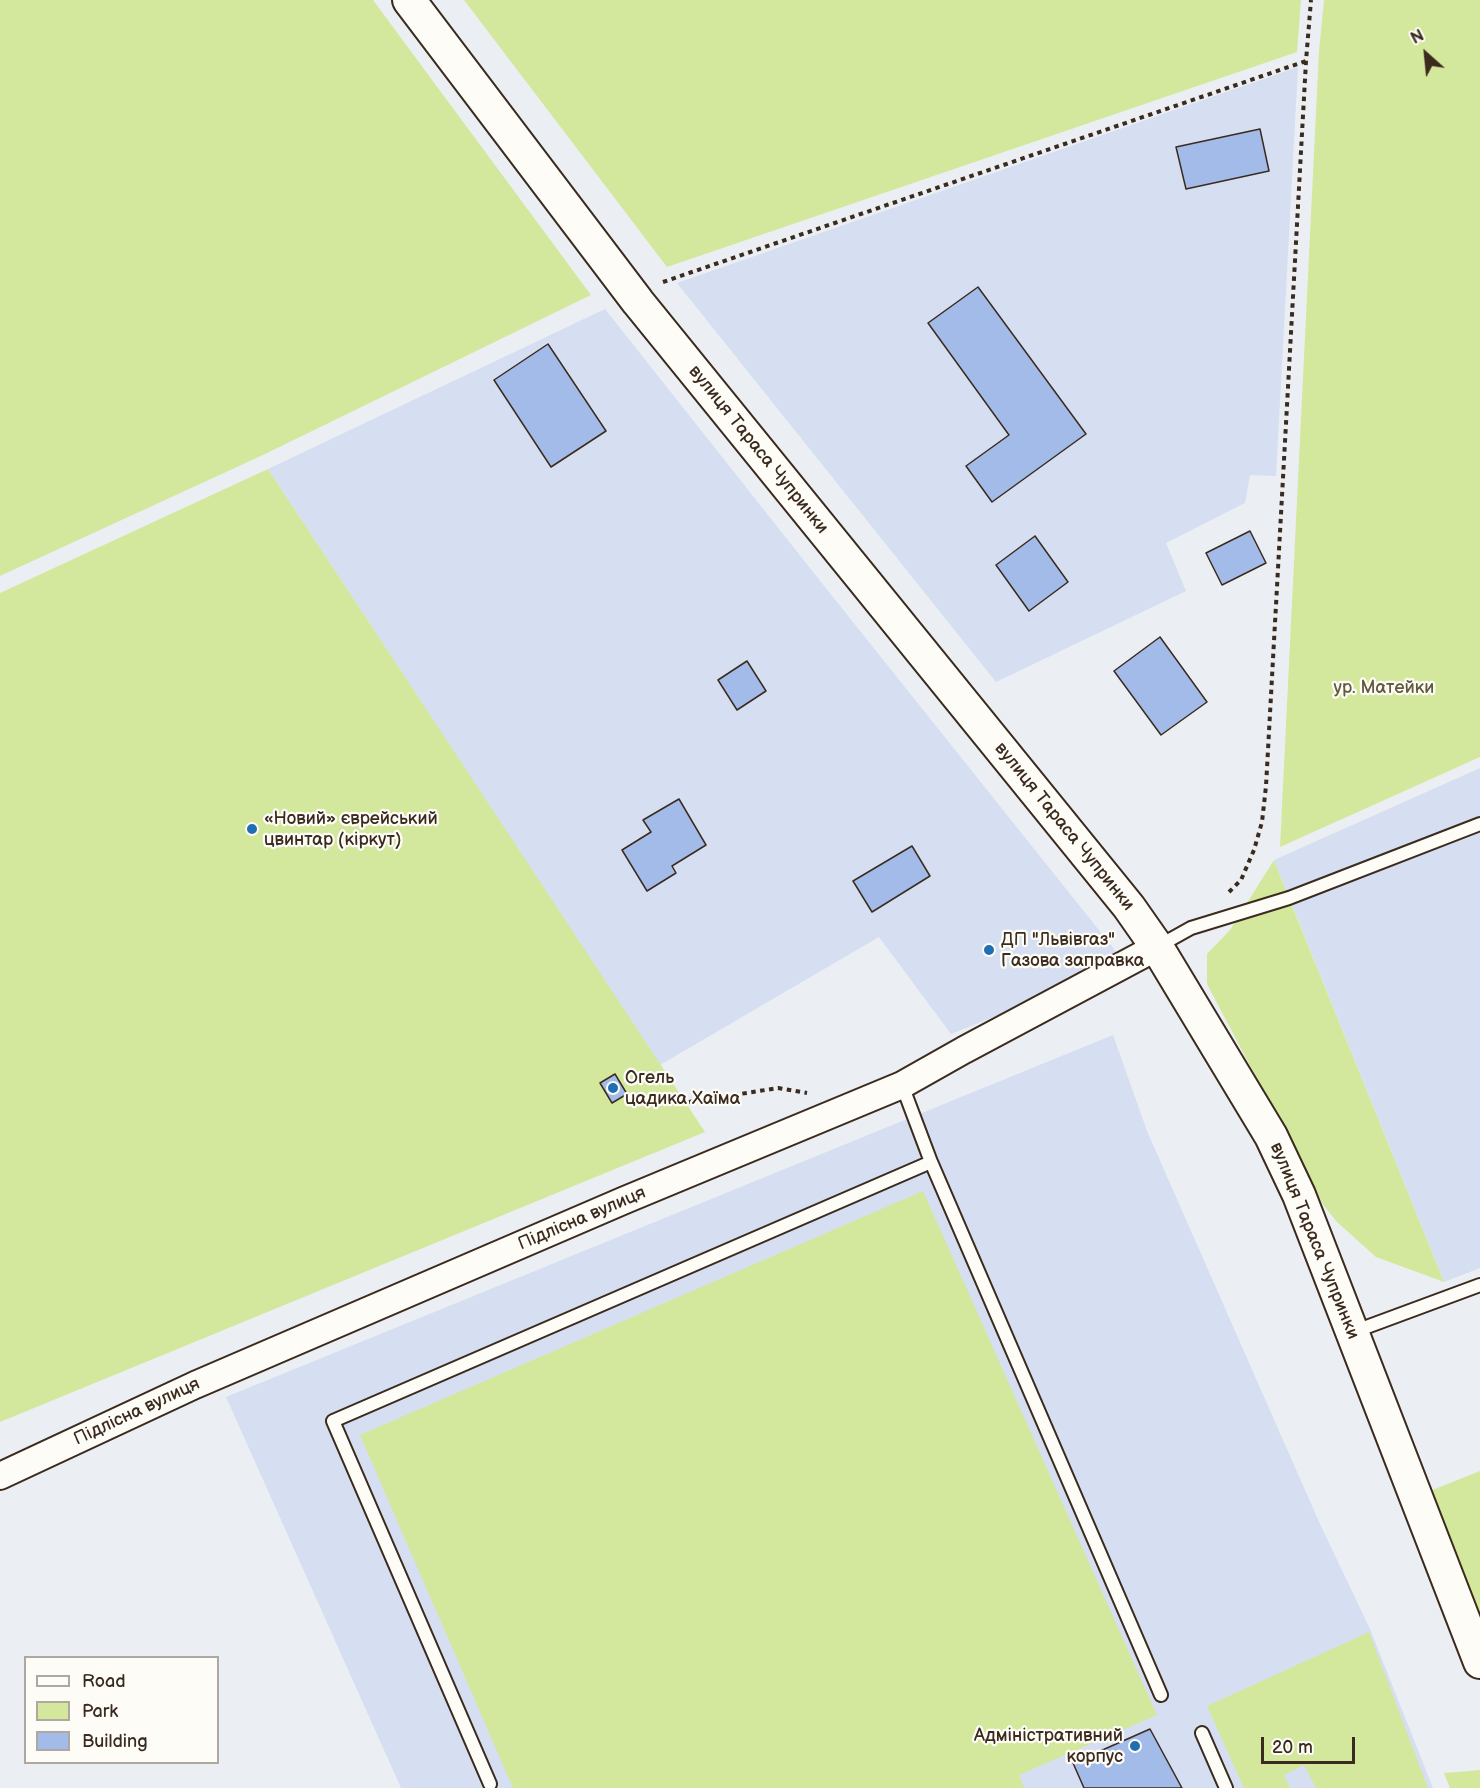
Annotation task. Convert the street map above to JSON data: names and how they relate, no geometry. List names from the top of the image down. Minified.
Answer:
{"streets":{"street":["вулиця Тараса Чупринки","Підлісна вулиця"]},"crossings":[["вулиця Тараса Чупринки","Підлісна вулиця"]],"parks":["ур. Матейки"],"places":["«Новий» єврейський цвинтар (кіркут)","ДП \"Львівгаз\" Газова заправка","Огель цадика Хаїма","Адміністративний корпус"],"legend":["Road","Park","Building"],"scale_bar":"20 m","north":"top left"}
